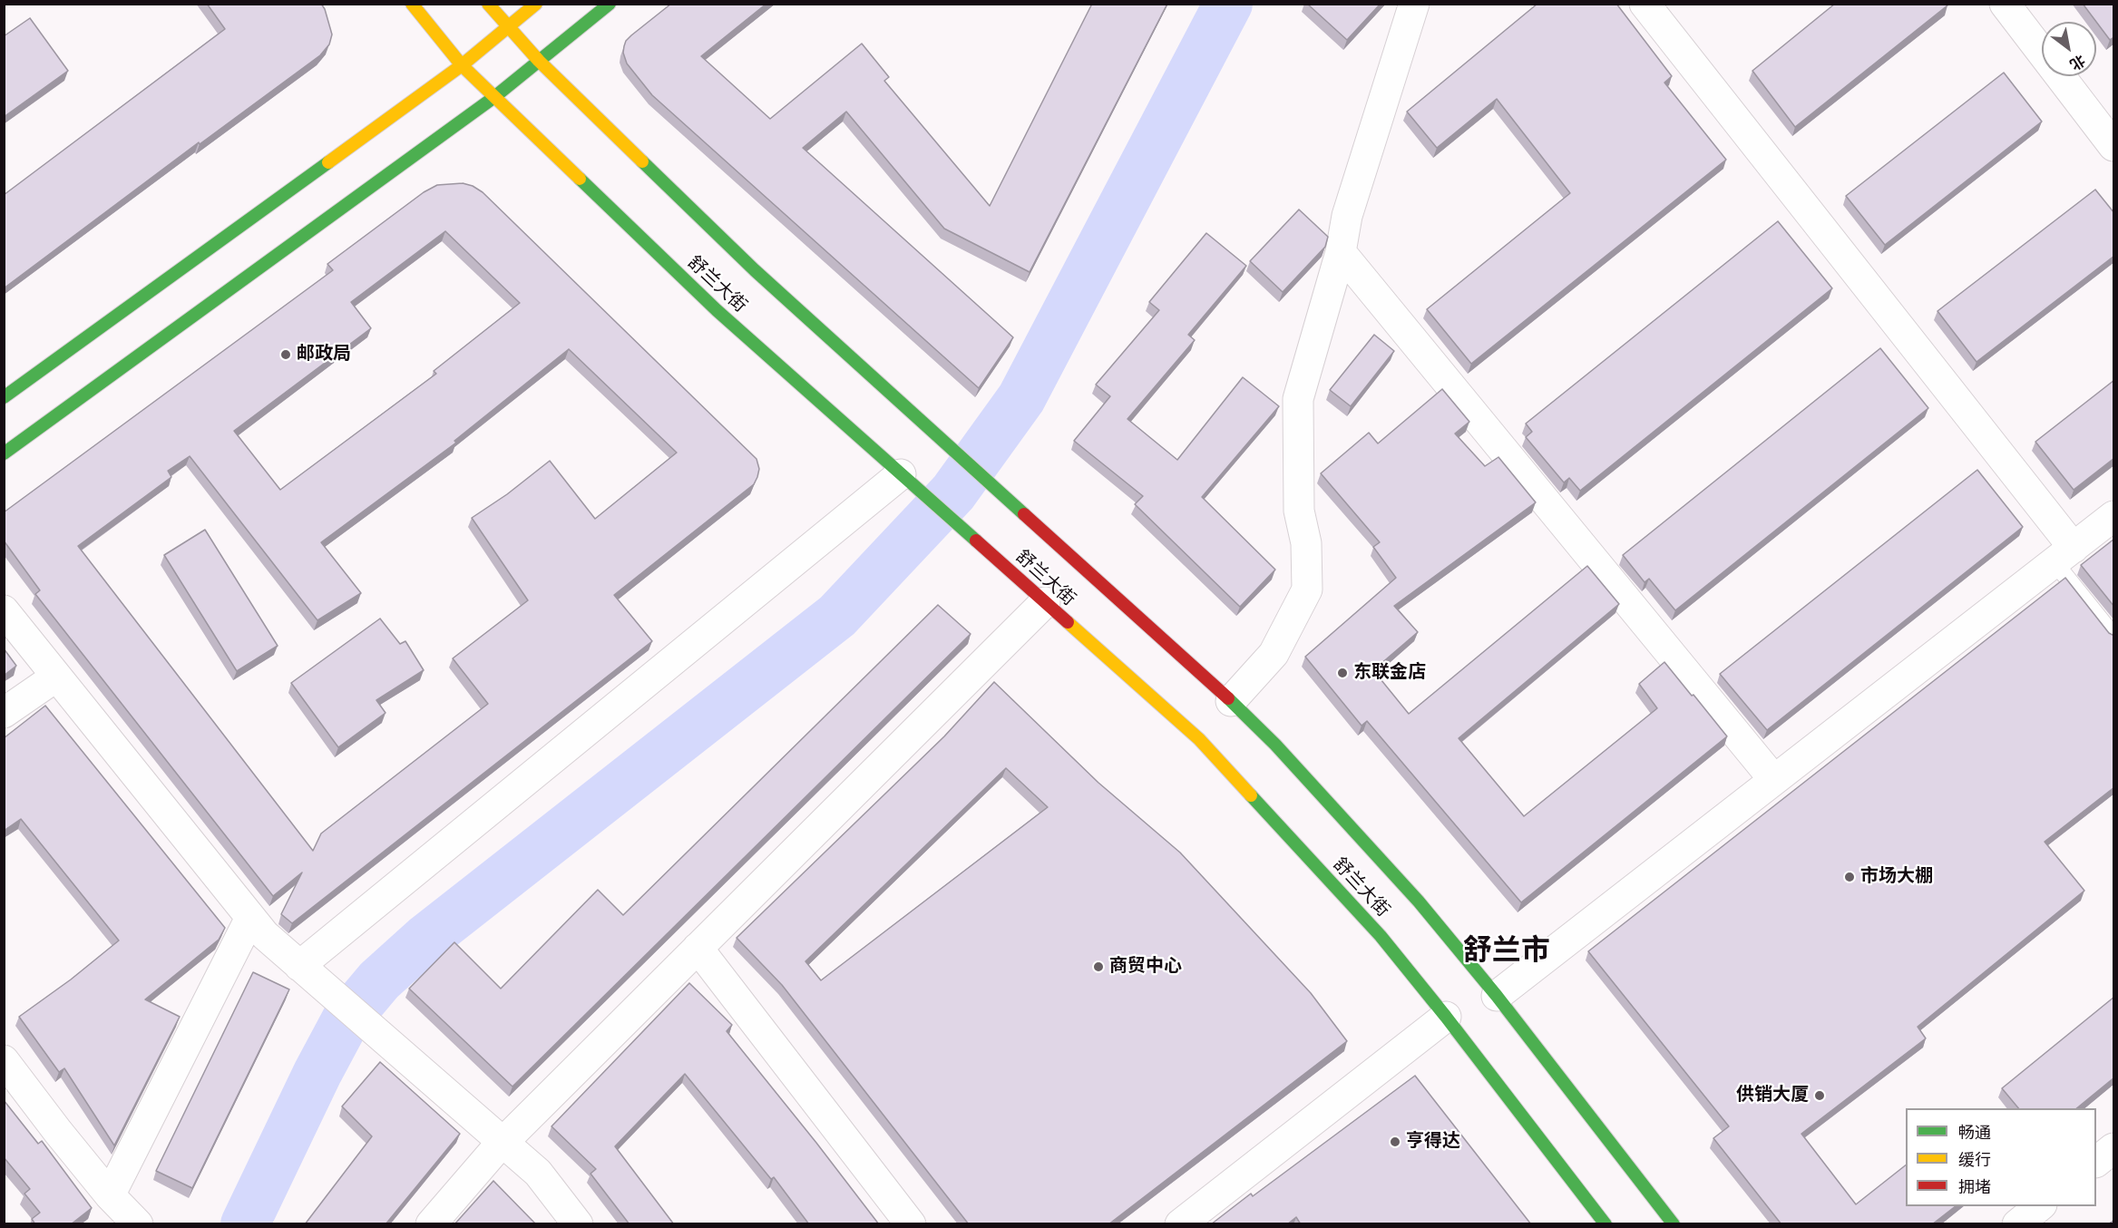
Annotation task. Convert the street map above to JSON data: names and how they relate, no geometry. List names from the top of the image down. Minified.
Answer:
{"streets":{"main road":["舒兰大街"]},"districts":["舒兰市"],"places":["邮政局","东联金店","市场大棚","商贸中心","供销大厦","亨得达"],"legend":["畅通","缓行","拥堵"],"north":"bottom right"}
